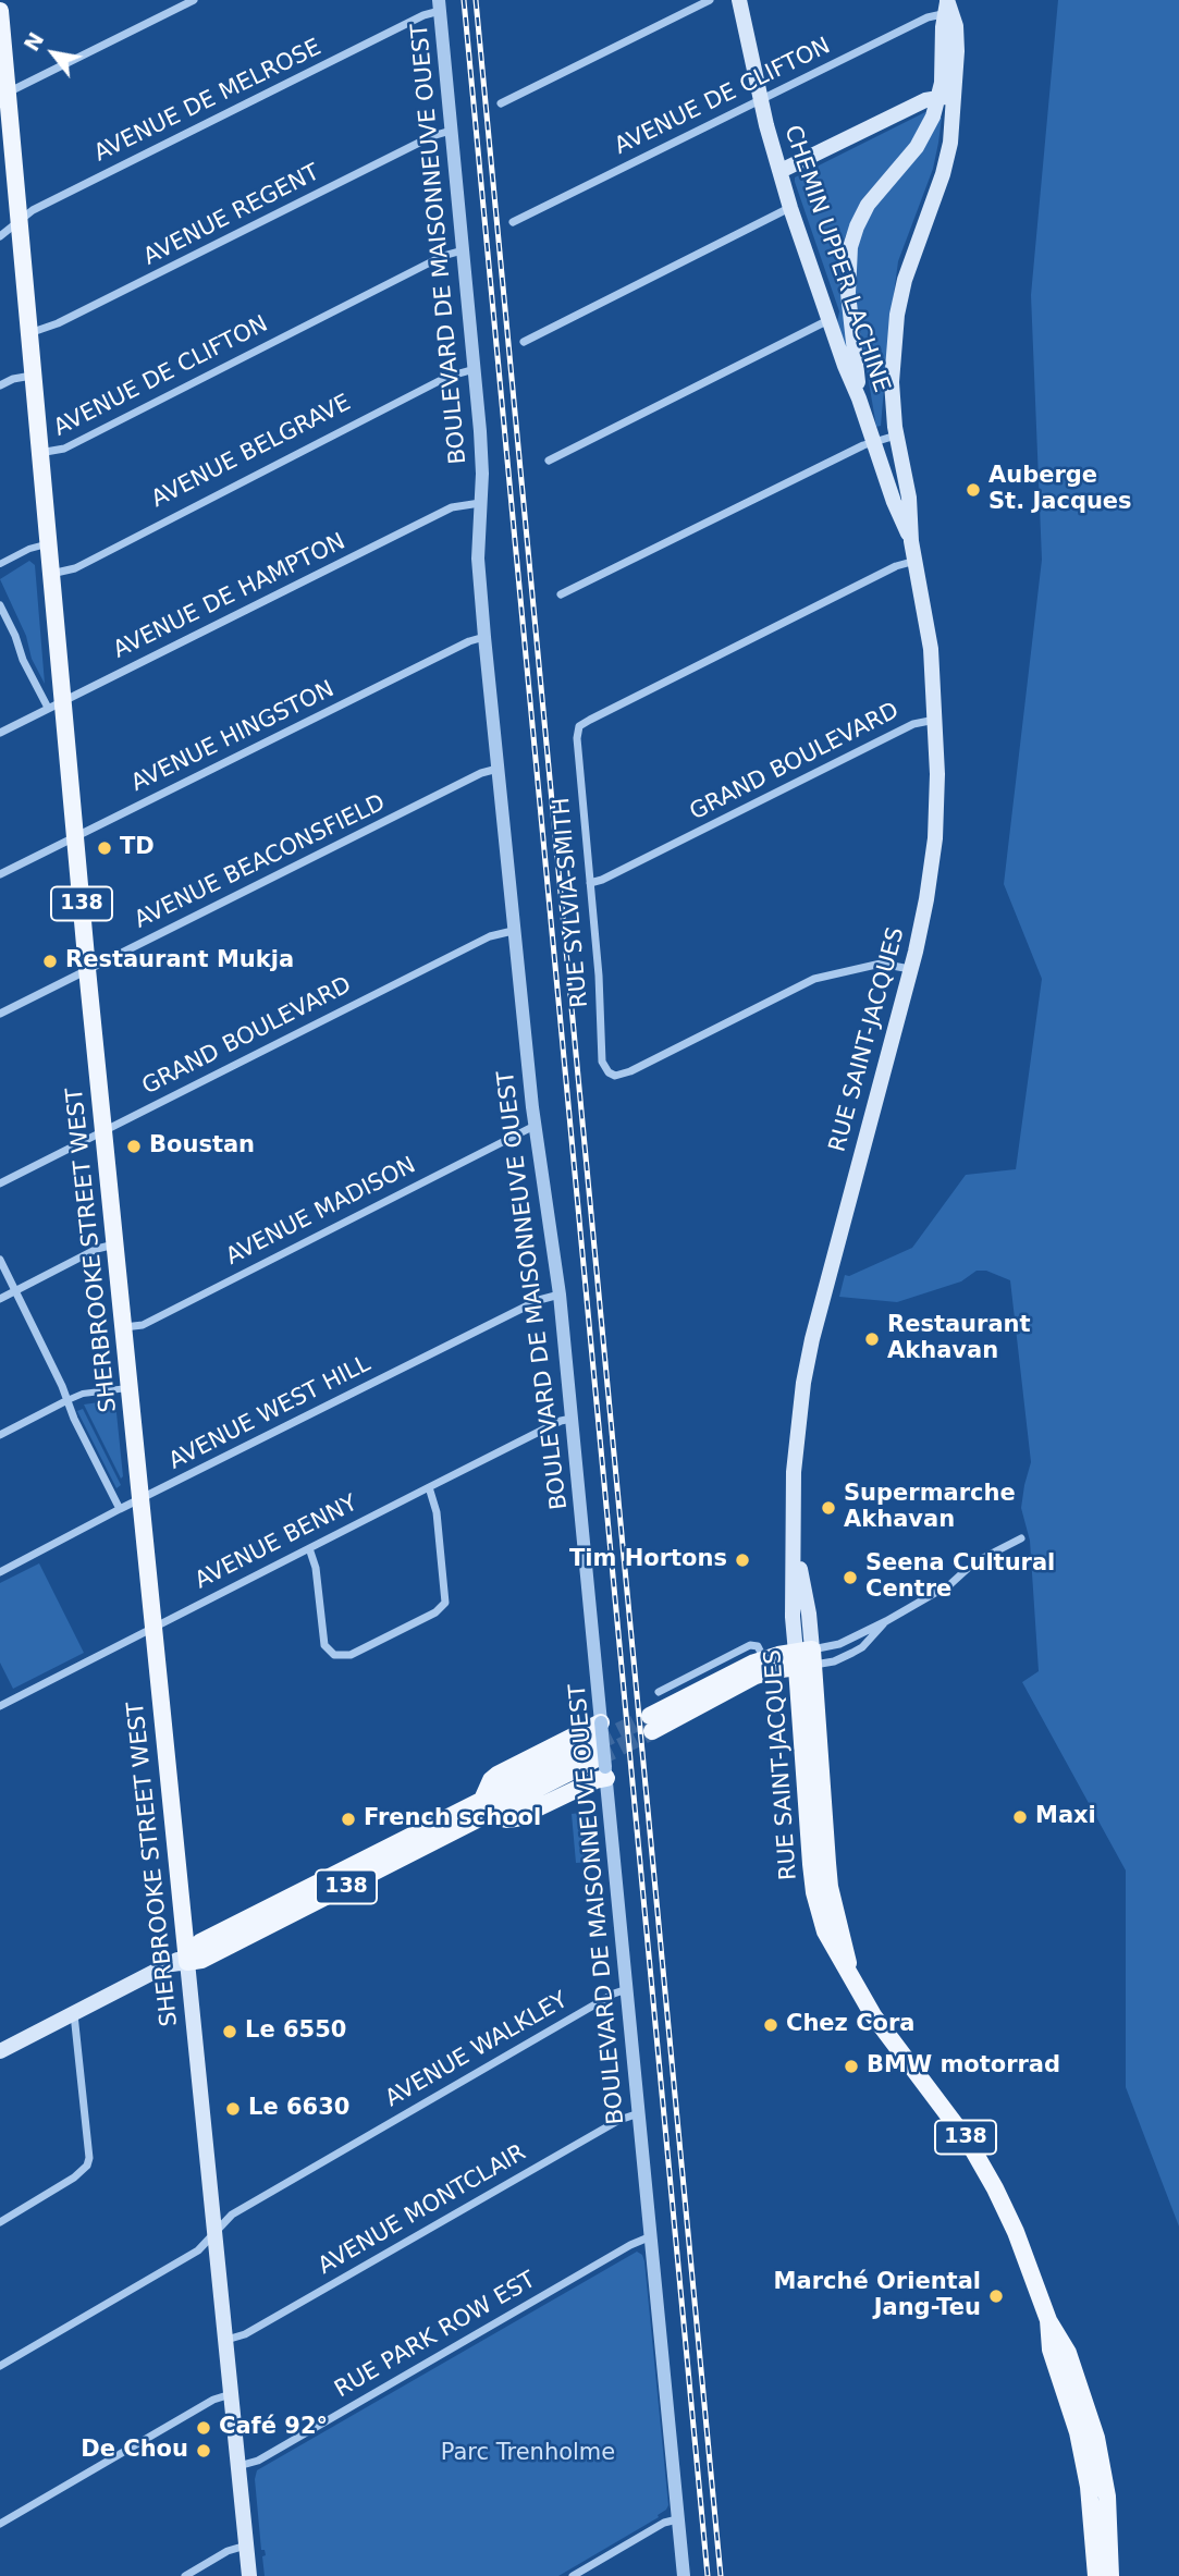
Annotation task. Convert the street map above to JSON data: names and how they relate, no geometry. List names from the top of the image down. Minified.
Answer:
{"streets":{"main road":["CHEMIN UPPER LACHINE","138","RUE SAINT-JACQUES","SHERBROOKE STREET WEST"],"street":["AVENUE DE CLIFTON","AVENUE DE MELROSE","AVENUE REGENT","BOULEVARD DE MAISONNEUVE OUEST","AVENUE BELGRAVE","AVENUE DE HAMPTON","AVENUE HINGSTON","GRAND BOULEVARD","AVENUE BEACONSFIELD","RUE SYLVIA-SMITH","AVENUE MADISON","AVENUE WEST HILL","AVENUE BENNY","AVENUE WALKLEY","AVENUE MONTCLAIR","RUE PARK ROW EST"]},"crossings":[["AVENUE DE CLIFTON","BOULEVARD DE MAISONNEUVE OUEST"],["AVENUE DE CLIFTON","CHEMIN UPPER LACHINE"],["AVENUE DE CLIFTON","RUE SAINT-JACQUES"],["AVENUE DE CLIFTON","SHERBROOKE STREET WEST"],["AVENUE DE MELROSE","BOULEVARD DE MAISONNEUVE OUEST"],["AVENUE DE MELROSE","SHERBROOKE STREET WEST"],["AVENUE REGENT","BOULEVARD DE MAISONNEUVE OUEST"],["AVENUE REGENT","SHERBROOKE STREET WEST"],["BOULEVARD DE MAISONNEUVE OUEST","AVENUE BELGRAVE"],["BOULEVARD DE MAISONNEUVE OUEST","AVENUE DE HAMPTON"],["BOULEVARD DE MAISONNEUVE OUEST","AVENUE HINGSTON"],["BOULEVARD DE MAISONNEUVE OUEST","GRAND BOULEVARD"],["BOULEVARD DE MAISONNEUVE OUEST","AVENUE BEACONSFIELD"],["BOULEVARD DE MAISONNEUVE OUEST","138"],["BOULEVARD DE MAISONNEUVE OUEST","AVENUE MADISON"],["BOULEVARD DE MAISONNEUVE OUEST","AVENUE WEST HILL"],["BOULEVARD DE MAISONNEUVE OUEST","AVENUE BENNY"],["BOULEVARD DE MAISONNEUVE OUEST","AVENUE WALKLEY"],["BOULEVARD DE MAISONNEUVE OUEST","AVENUE MONTCLAIR"],["BOULEVARD DE MAISONNEUVE OUEST","RUE PARK ROW EST"],["CHEMIN UPPER LACHINE","RUE SAINT-JACQUES"],["AVENUE BELGRAVE","SHERBROOKE STREET WEST"],["AVENUE DE HAMPTON","SHERBROOKE STREET WEST"],["AVENUE HINGSTON","SHERBROOKE STREET WEST"],["GRAND BOULEVARD","RUE SYLVIA-SMITH"],["GRAND BOULEVARD","RUE SAINT-JACQUES"],["GRAND BOULEVARD","SHERBROOKE STREET WEST"],["AVENUE BEACONSFIELD","SHERBROOKE STREET WEST"],["RUE SYLVIA-SMITH","RUE SAINT-JACQUES"],["138","SHERBROOKE STREET WEST"],["AVENUE MADISON","SHERBROOKE STREET WEST"],["SHERBROOKE STREET WEST","AVENUE WEST HILL"],["SHERBROOKE STREET WEST","AVENUE BENNY"],["SHERBROOKE STREET WEST","AVENUE WALKLEY"],["SHERBROOKE STREET WEST","AVENUE MONTCLAIR"],["SHERBROOKE STREET WEST","RUE PARK ROW EST"]],"parks":["Parc Trenholme"],"places":["Auberge St. Jacques","TD","Restaurant Mukja","Boustan","Restaurant Akhavan","Supermarche Akhavan","Tim Hortons","Seena Cultural Centre","Maxi","French school","Chez Cora","Le 6550","BMW motorrad","Le 6630","Marché Oriental Jang-Teu","Café 92°","De Chou"],"north":"top left"}
